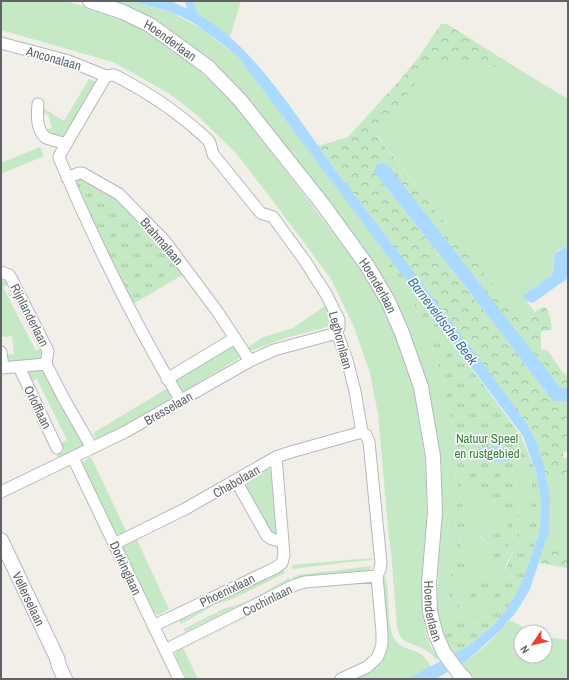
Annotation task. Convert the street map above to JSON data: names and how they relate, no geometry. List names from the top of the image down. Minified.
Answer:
{"streets":{"street":["Hoenderlaan","Anconalaan","Brahmalaan","Rijnlanderlaan","Leghornlaan","Orlofflaan","Bresselaan","Chabolaan","Dorkinglaan","Phoenixlaan","Vellerselaan","Cochinlaan"]},"crossings":[["Anconalaan","Leghornlaan"],["Brahmalaan","Bresselaan"],["Rijnlanderlaan","Orlofflaan"],["Rijnlanderlaan","Bresselaan"],["Leghornlaan","Bresselaan"],["Leghornlaan","Chabolaan"],["Leghornlaan","Cochinlaan"],["Bresselaan","Dorkinglaan"],["Chabolaan","Dorkinglaan"],["Chabolaan","Phoenixlaan"],["Dorkinglaan","Phoenixlaan"],["Dorkinglaan","Cochinlaan"]],"water":["Barneveldsche Beek"],"parks":["Natuur Speel en rustgebied"],"north":"bottom left"}
